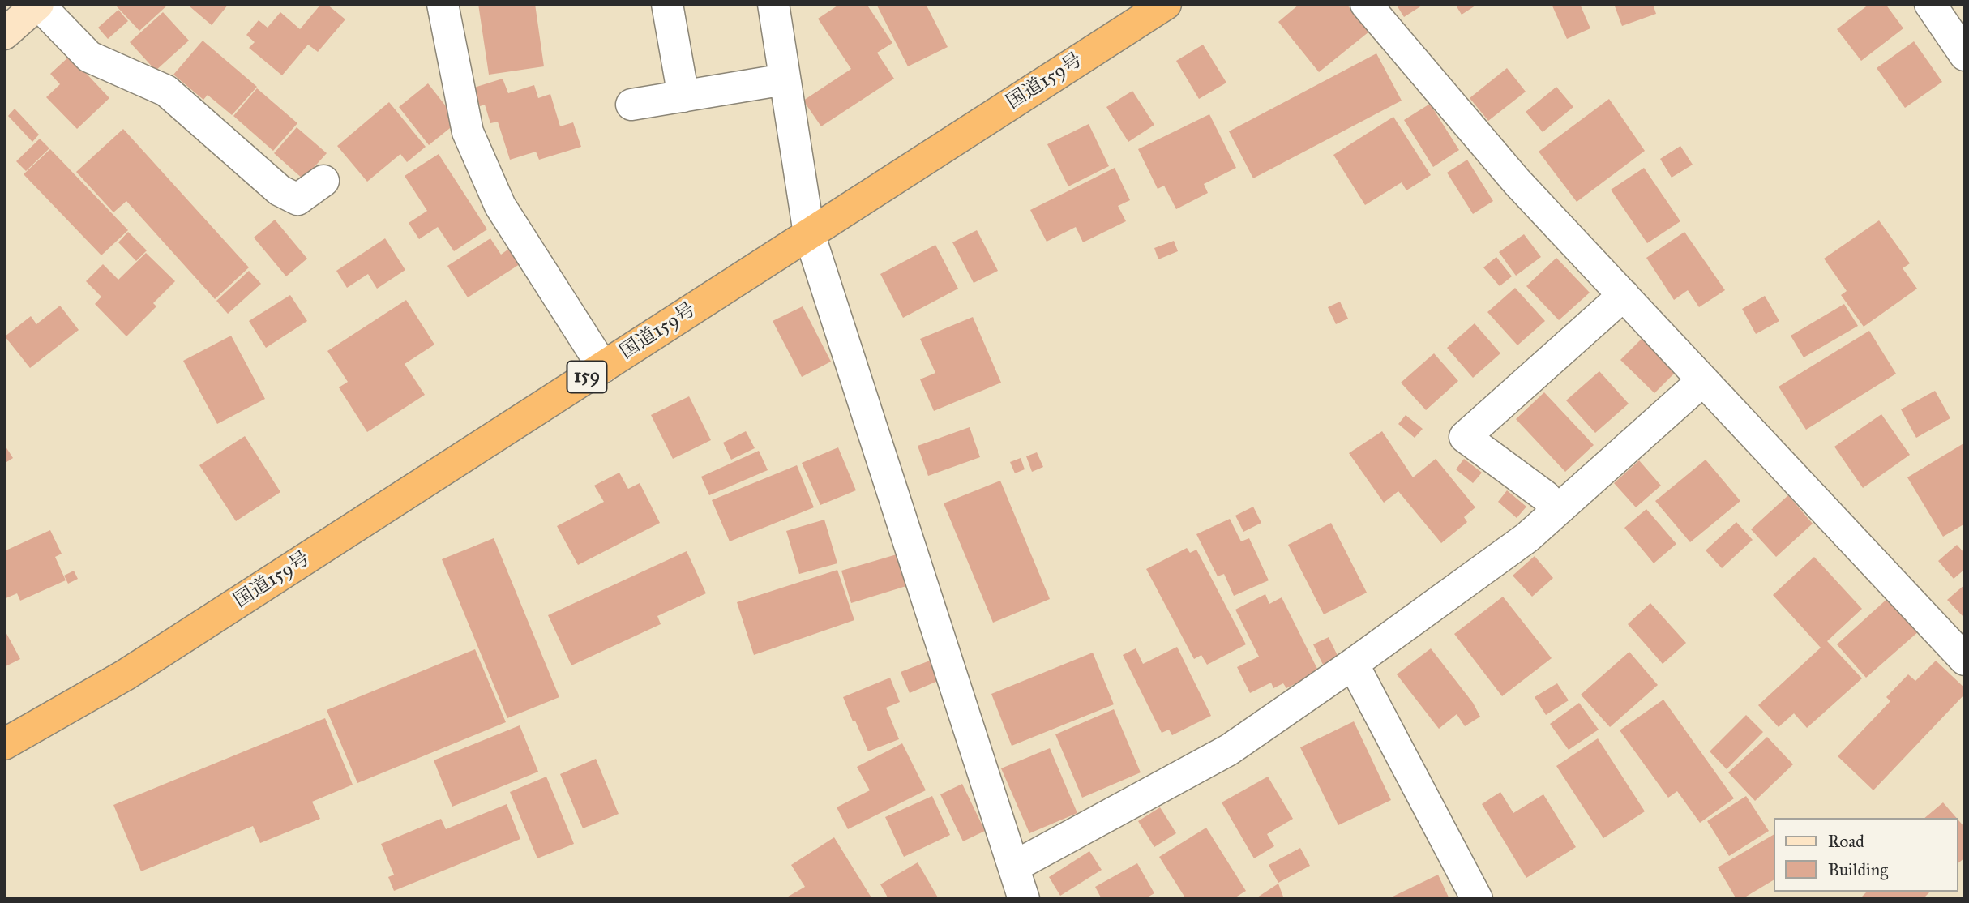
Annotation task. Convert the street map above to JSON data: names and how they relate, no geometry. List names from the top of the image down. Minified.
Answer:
{"streets":{"highway":["国道159号","159"]},"legend":["Road","Building"]}
